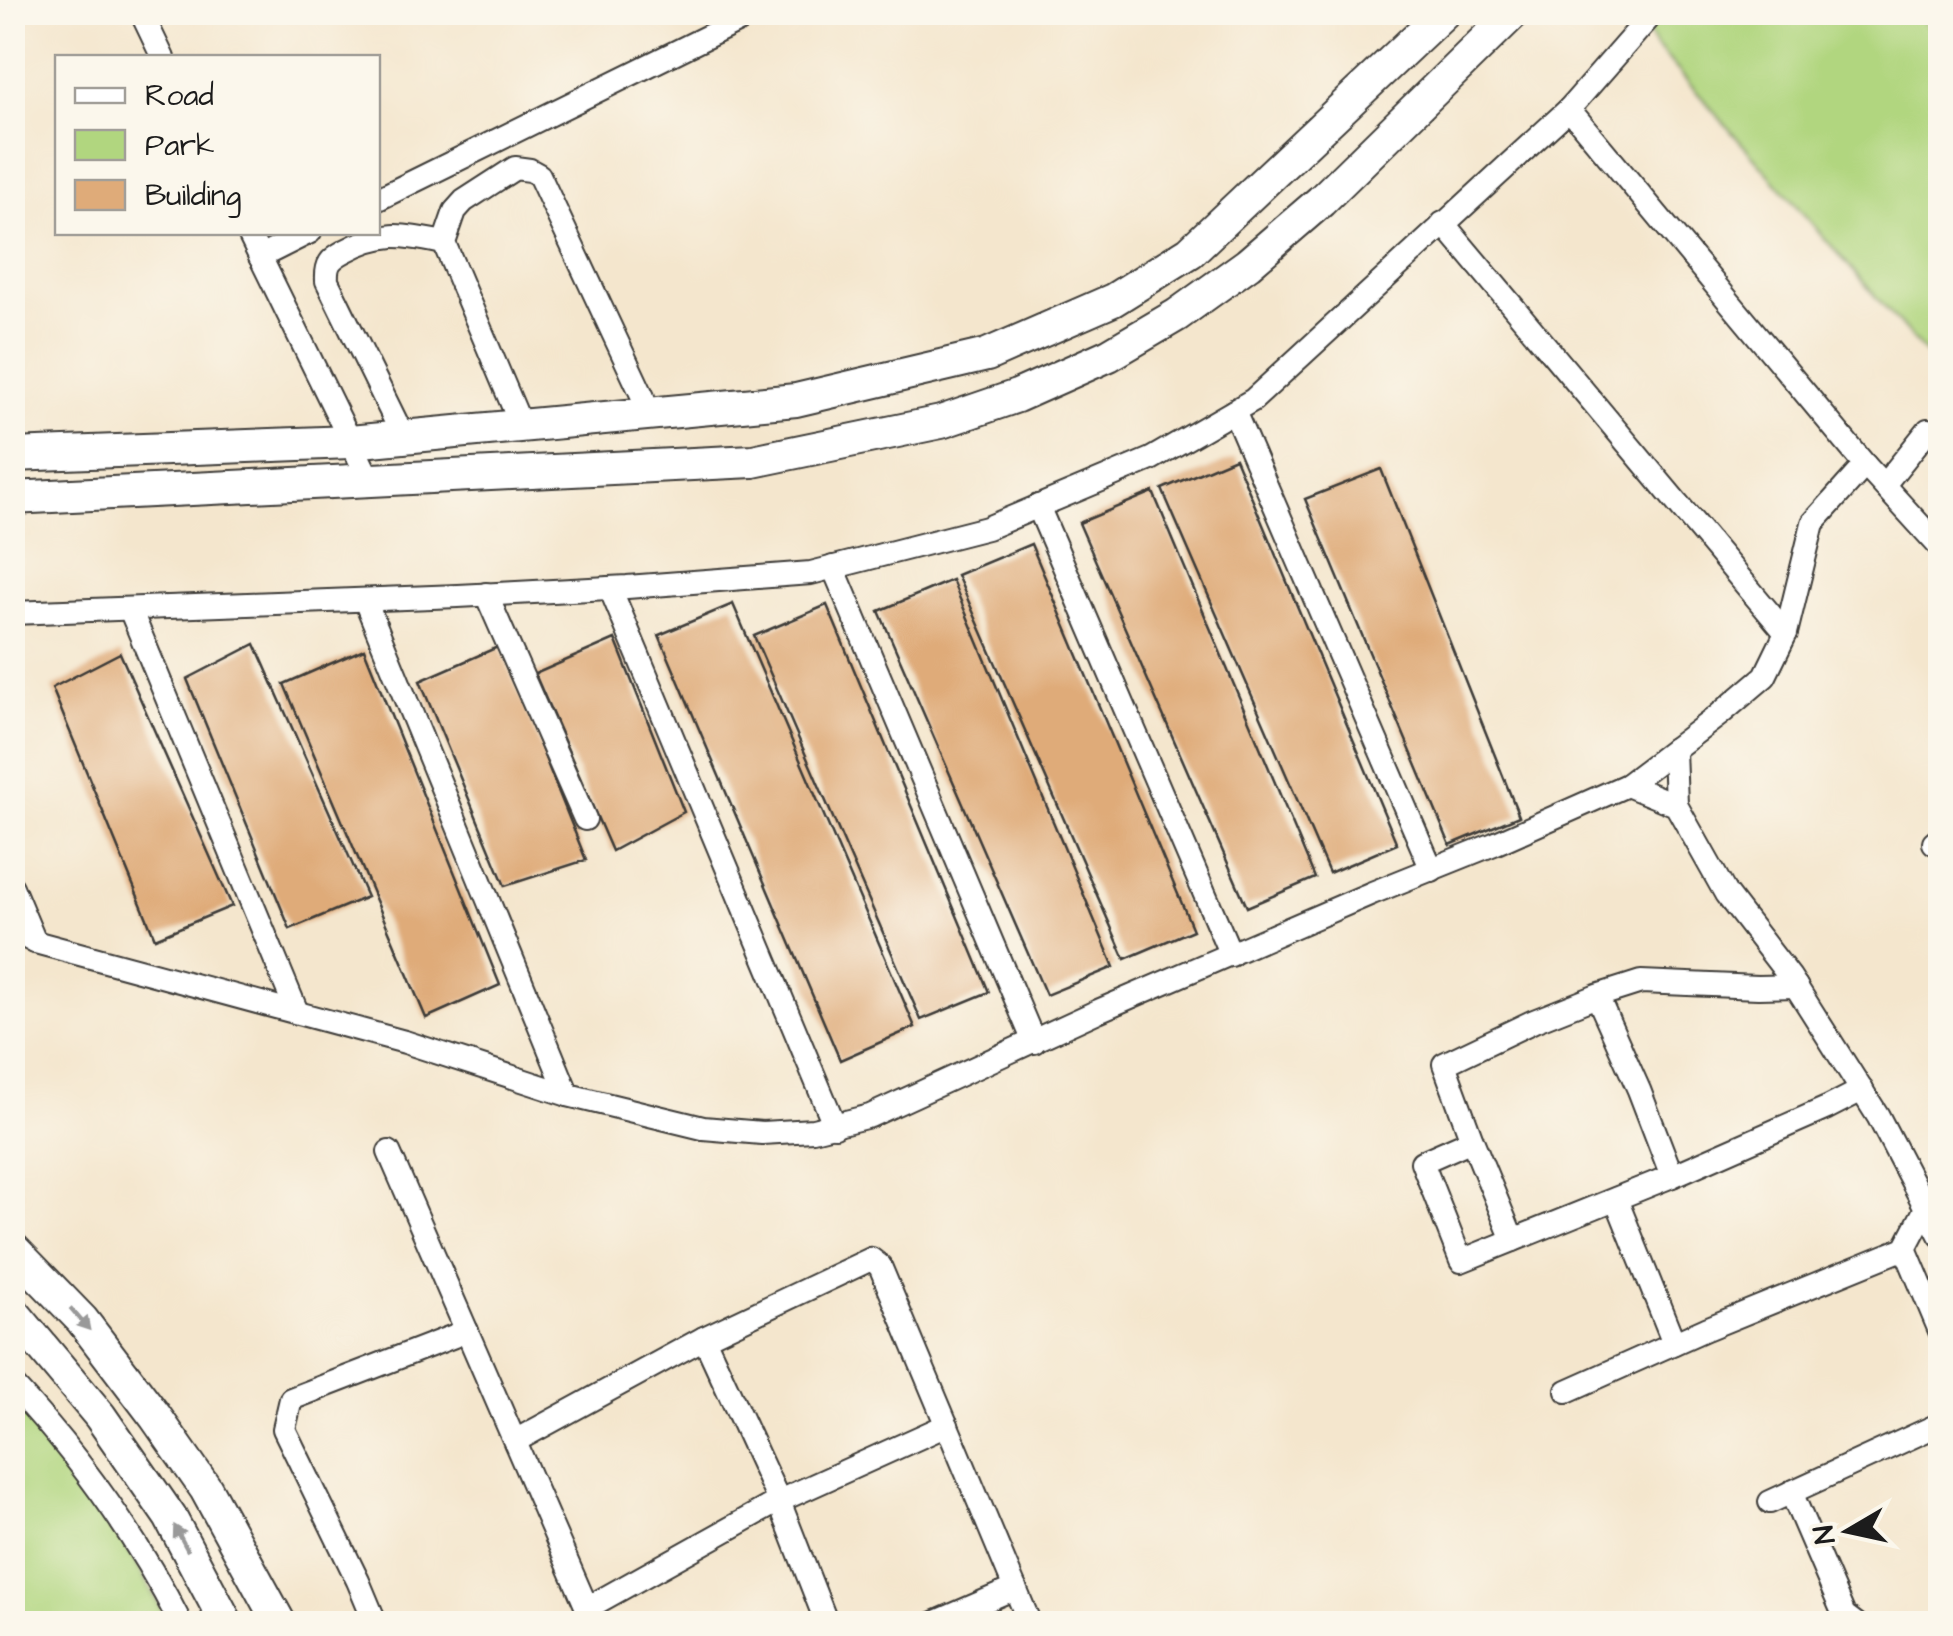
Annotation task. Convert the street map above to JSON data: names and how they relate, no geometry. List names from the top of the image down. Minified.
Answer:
{"legend":["Road","Park","Building"],"north":"left"}
